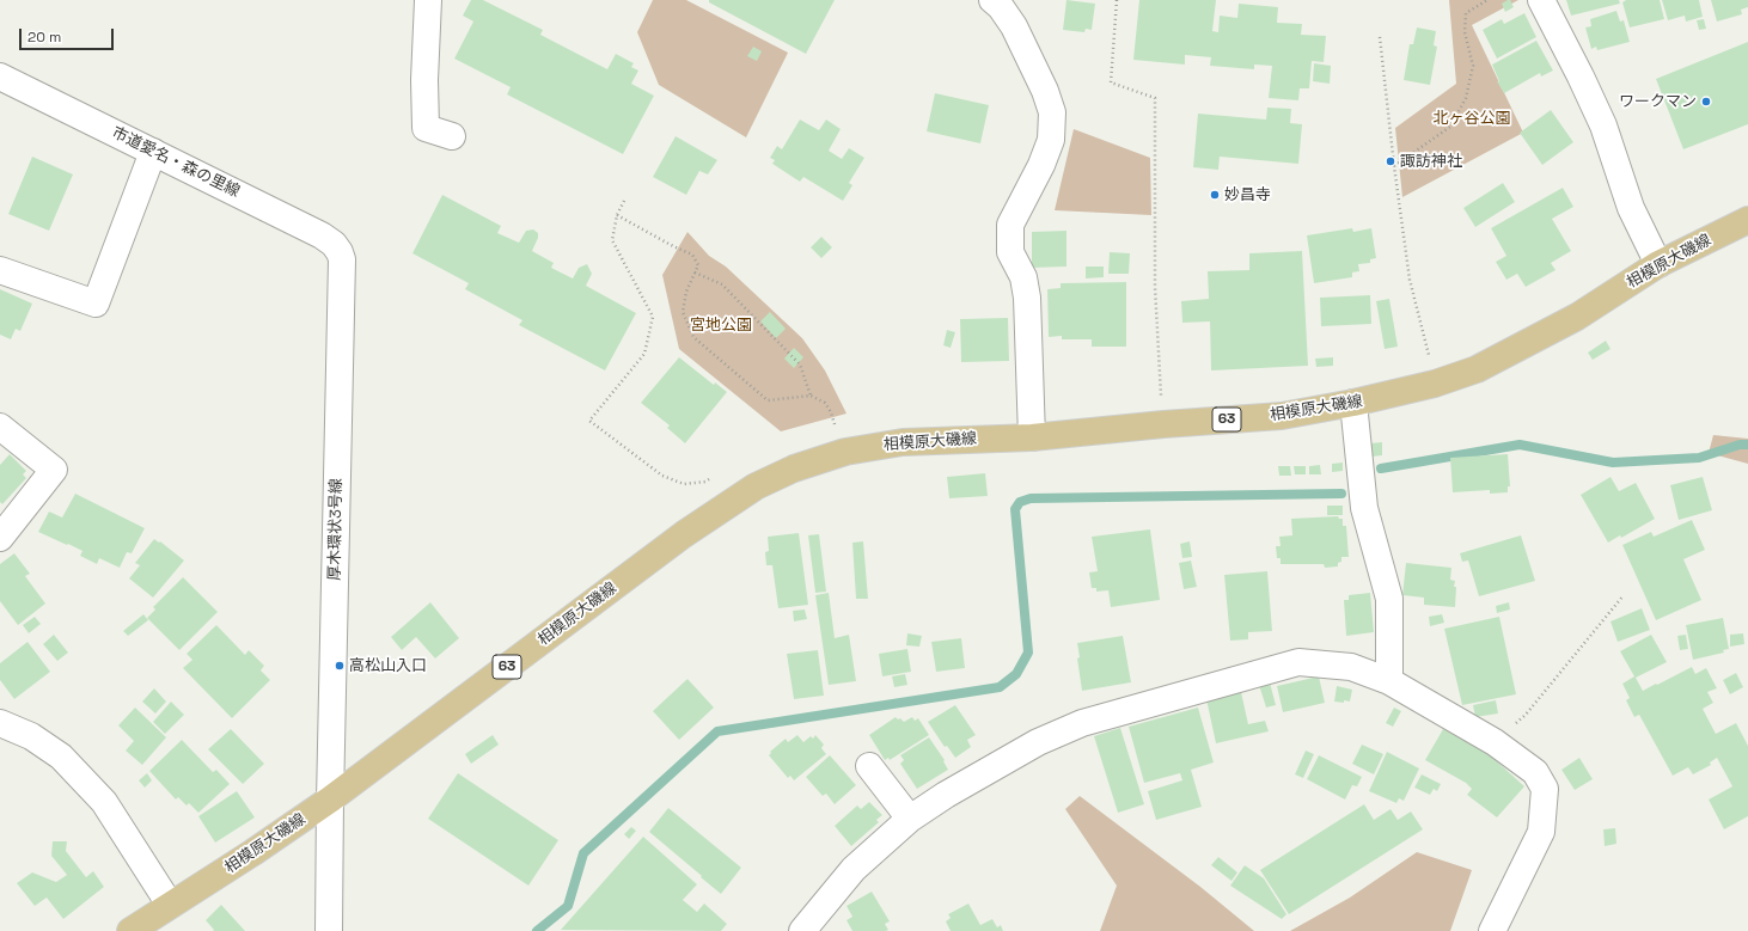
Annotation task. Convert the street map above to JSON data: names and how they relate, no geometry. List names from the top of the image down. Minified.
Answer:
{"streets":{"main road":["相模原大磯線","63"],"street":["市道愛名・森の里線","厚木環状3号線"]},"crossings":[["市道愛名・森の里線","厚木環状3号線"],["相模原大磯線","厚木環状3号線"]],"parks":["北ヶ谷公園","宮地公園"],"places":["ワークマン","諏訪神社","妙昌寺","高松山入口"],"scale_bar":"20 m"}
